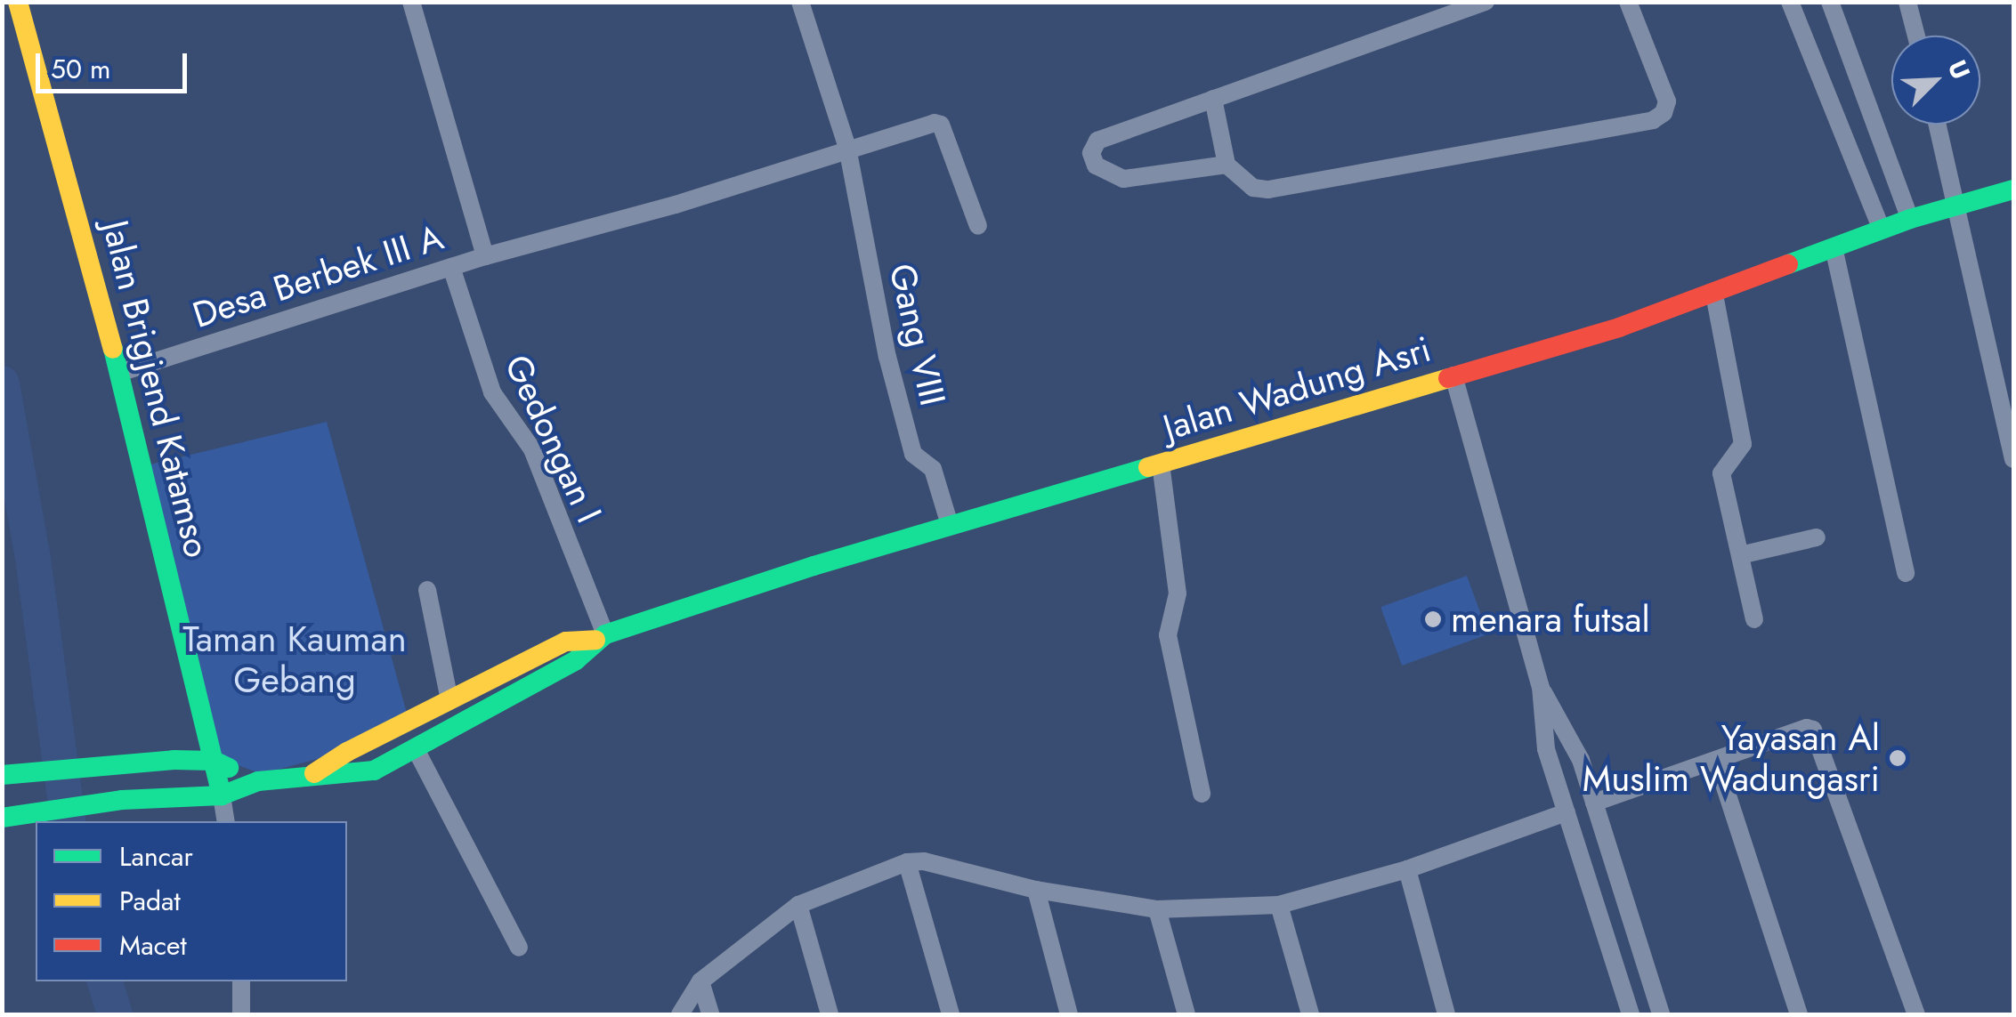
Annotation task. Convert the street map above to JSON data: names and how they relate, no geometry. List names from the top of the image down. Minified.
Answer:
{"streets":{"main road":["Jalan Wadung Asri","Jalan Brigjend Katamso"],"street":["Desa Berbek III A","Gang VIII","Gedongan I"]},"crossings":[["Desa Berbek III A","Gang VIII"],["Desa Berbek III A","Jalan Brigjend Katamso"],["Desa Berbek III A","Gedongan I"],["Gang VIII","Jalan Wadung Asri"],["Jalan Wadung Asri","Jalan Brigjend Katamso"],["Jalan Wadung Asri","Gedongan I"]],"parks":["Taman Kauman Gebang"],"places":["menara futsal","Yayasan Al Muslim Wadungasri"],"legend":["Lancar","Padat","Macet"],"scale_bar":"50 m","north":"top right"}
